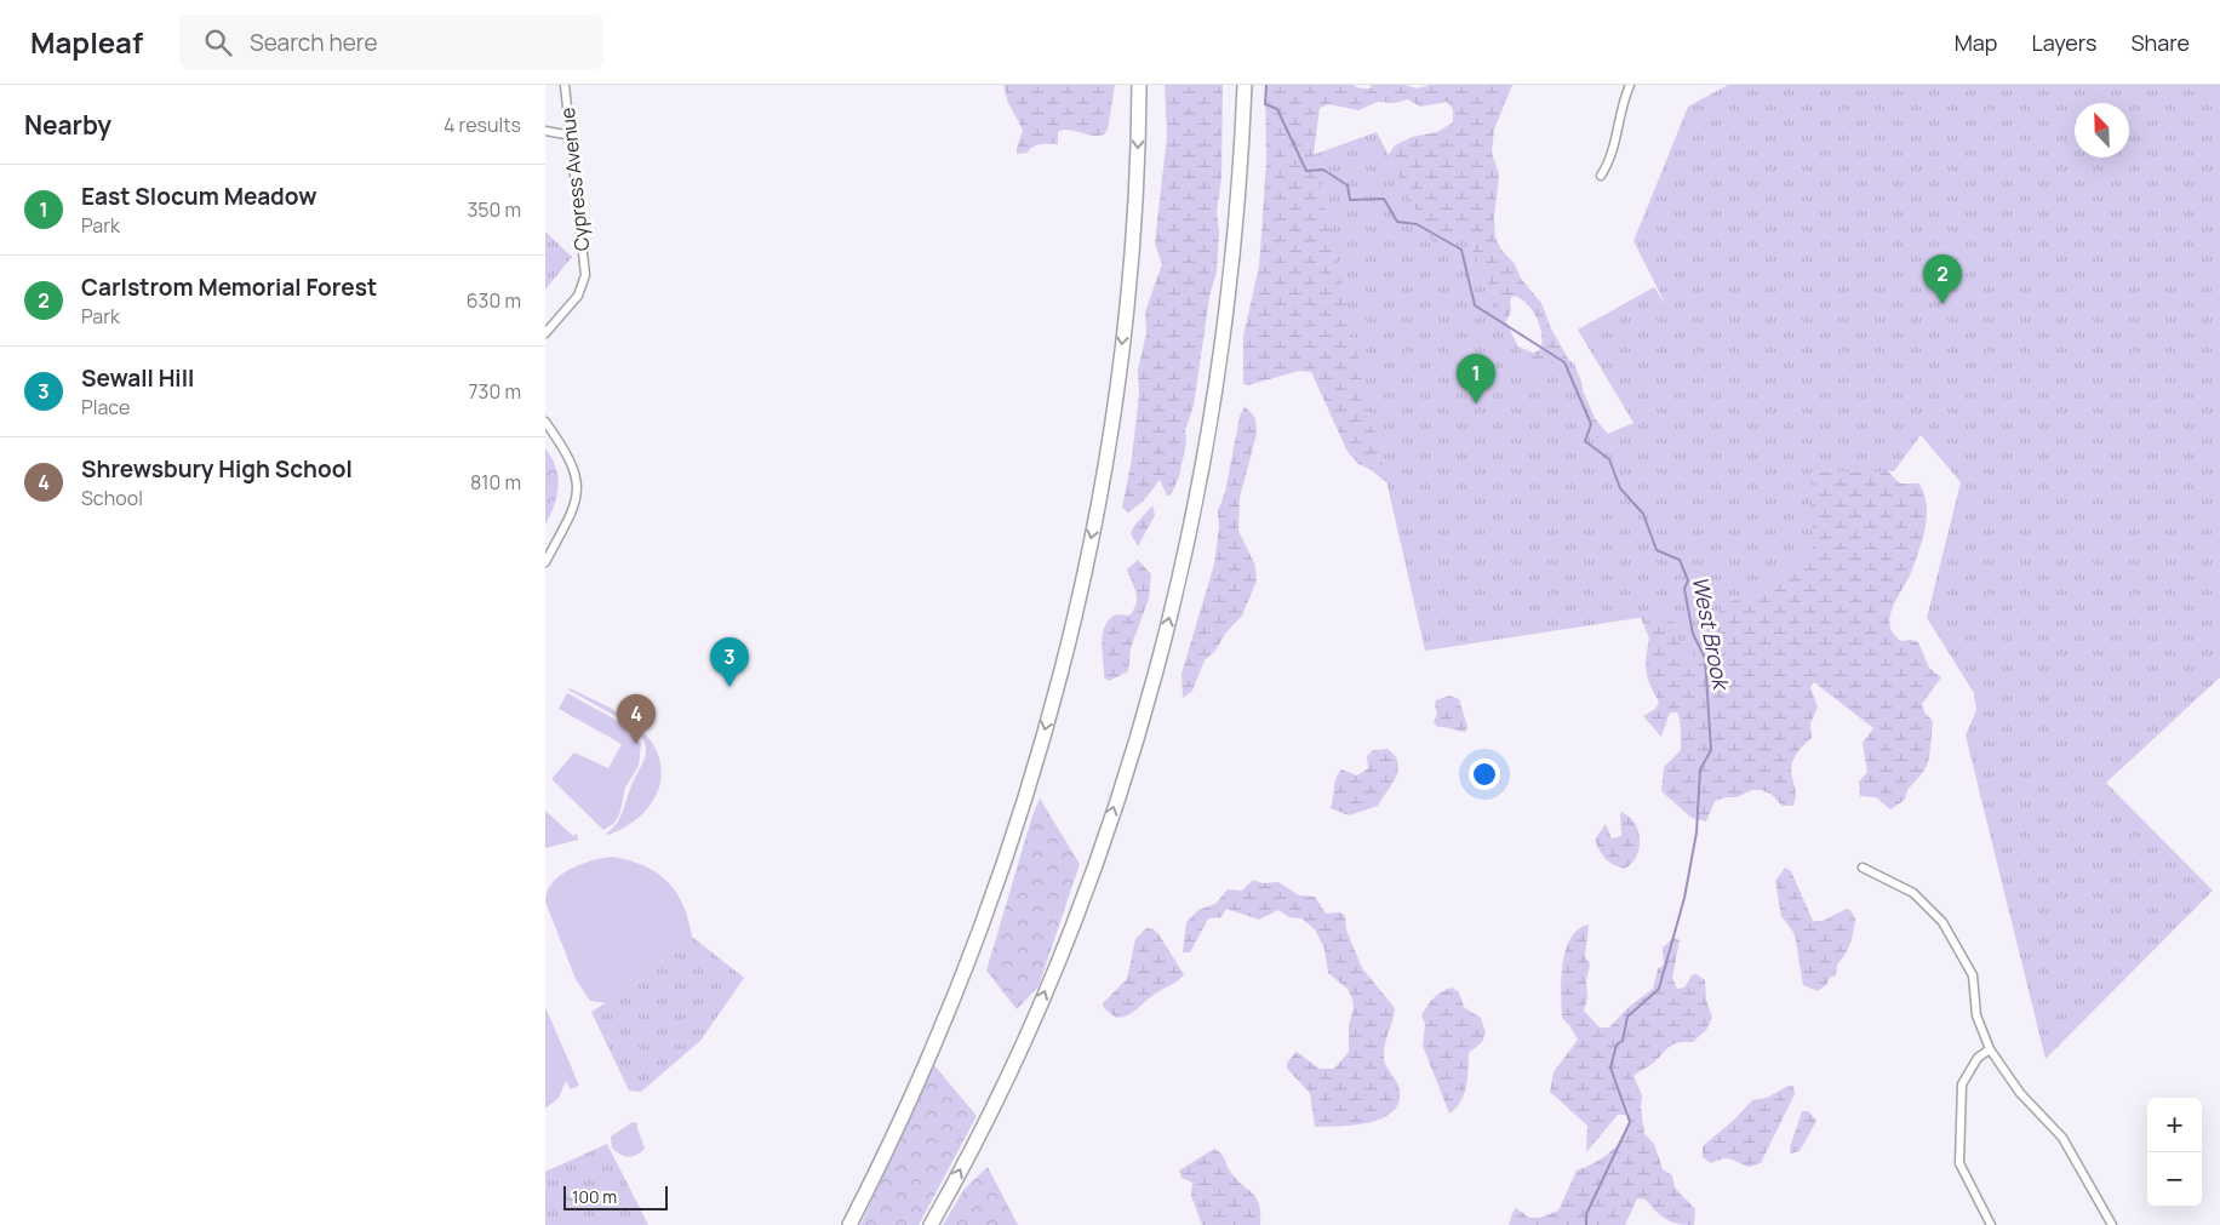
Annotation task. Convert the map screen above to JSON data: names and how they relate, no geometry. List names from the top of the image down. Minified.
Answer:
{"streets":{"street":["Cypress Avenue"]},"water":["West Brook"],"scale_bar":"100 m","north":"top left","page":{"header":"Mapleaf","search":"Search here","nav":["Map","Layers","Share"],"heading":["Nearby","4 results"],"list":[{"mark":"1","name":"East Slocum Meadow","note":"Park","value":"350 m"},{"mark":"2","name":"Carlstrom Memorial Forest","note":"Park","value":"630 m"},{"mark":"3","name":"Sewall Hill","note":"Place","value":"730 m"},{"mark":"4","name":"Shrewsbury High School","note":"School","value":"810 m"}],"pins":["2","1","3","4"],"map_buttons":["+","−"],"scale":"100 m"}}
